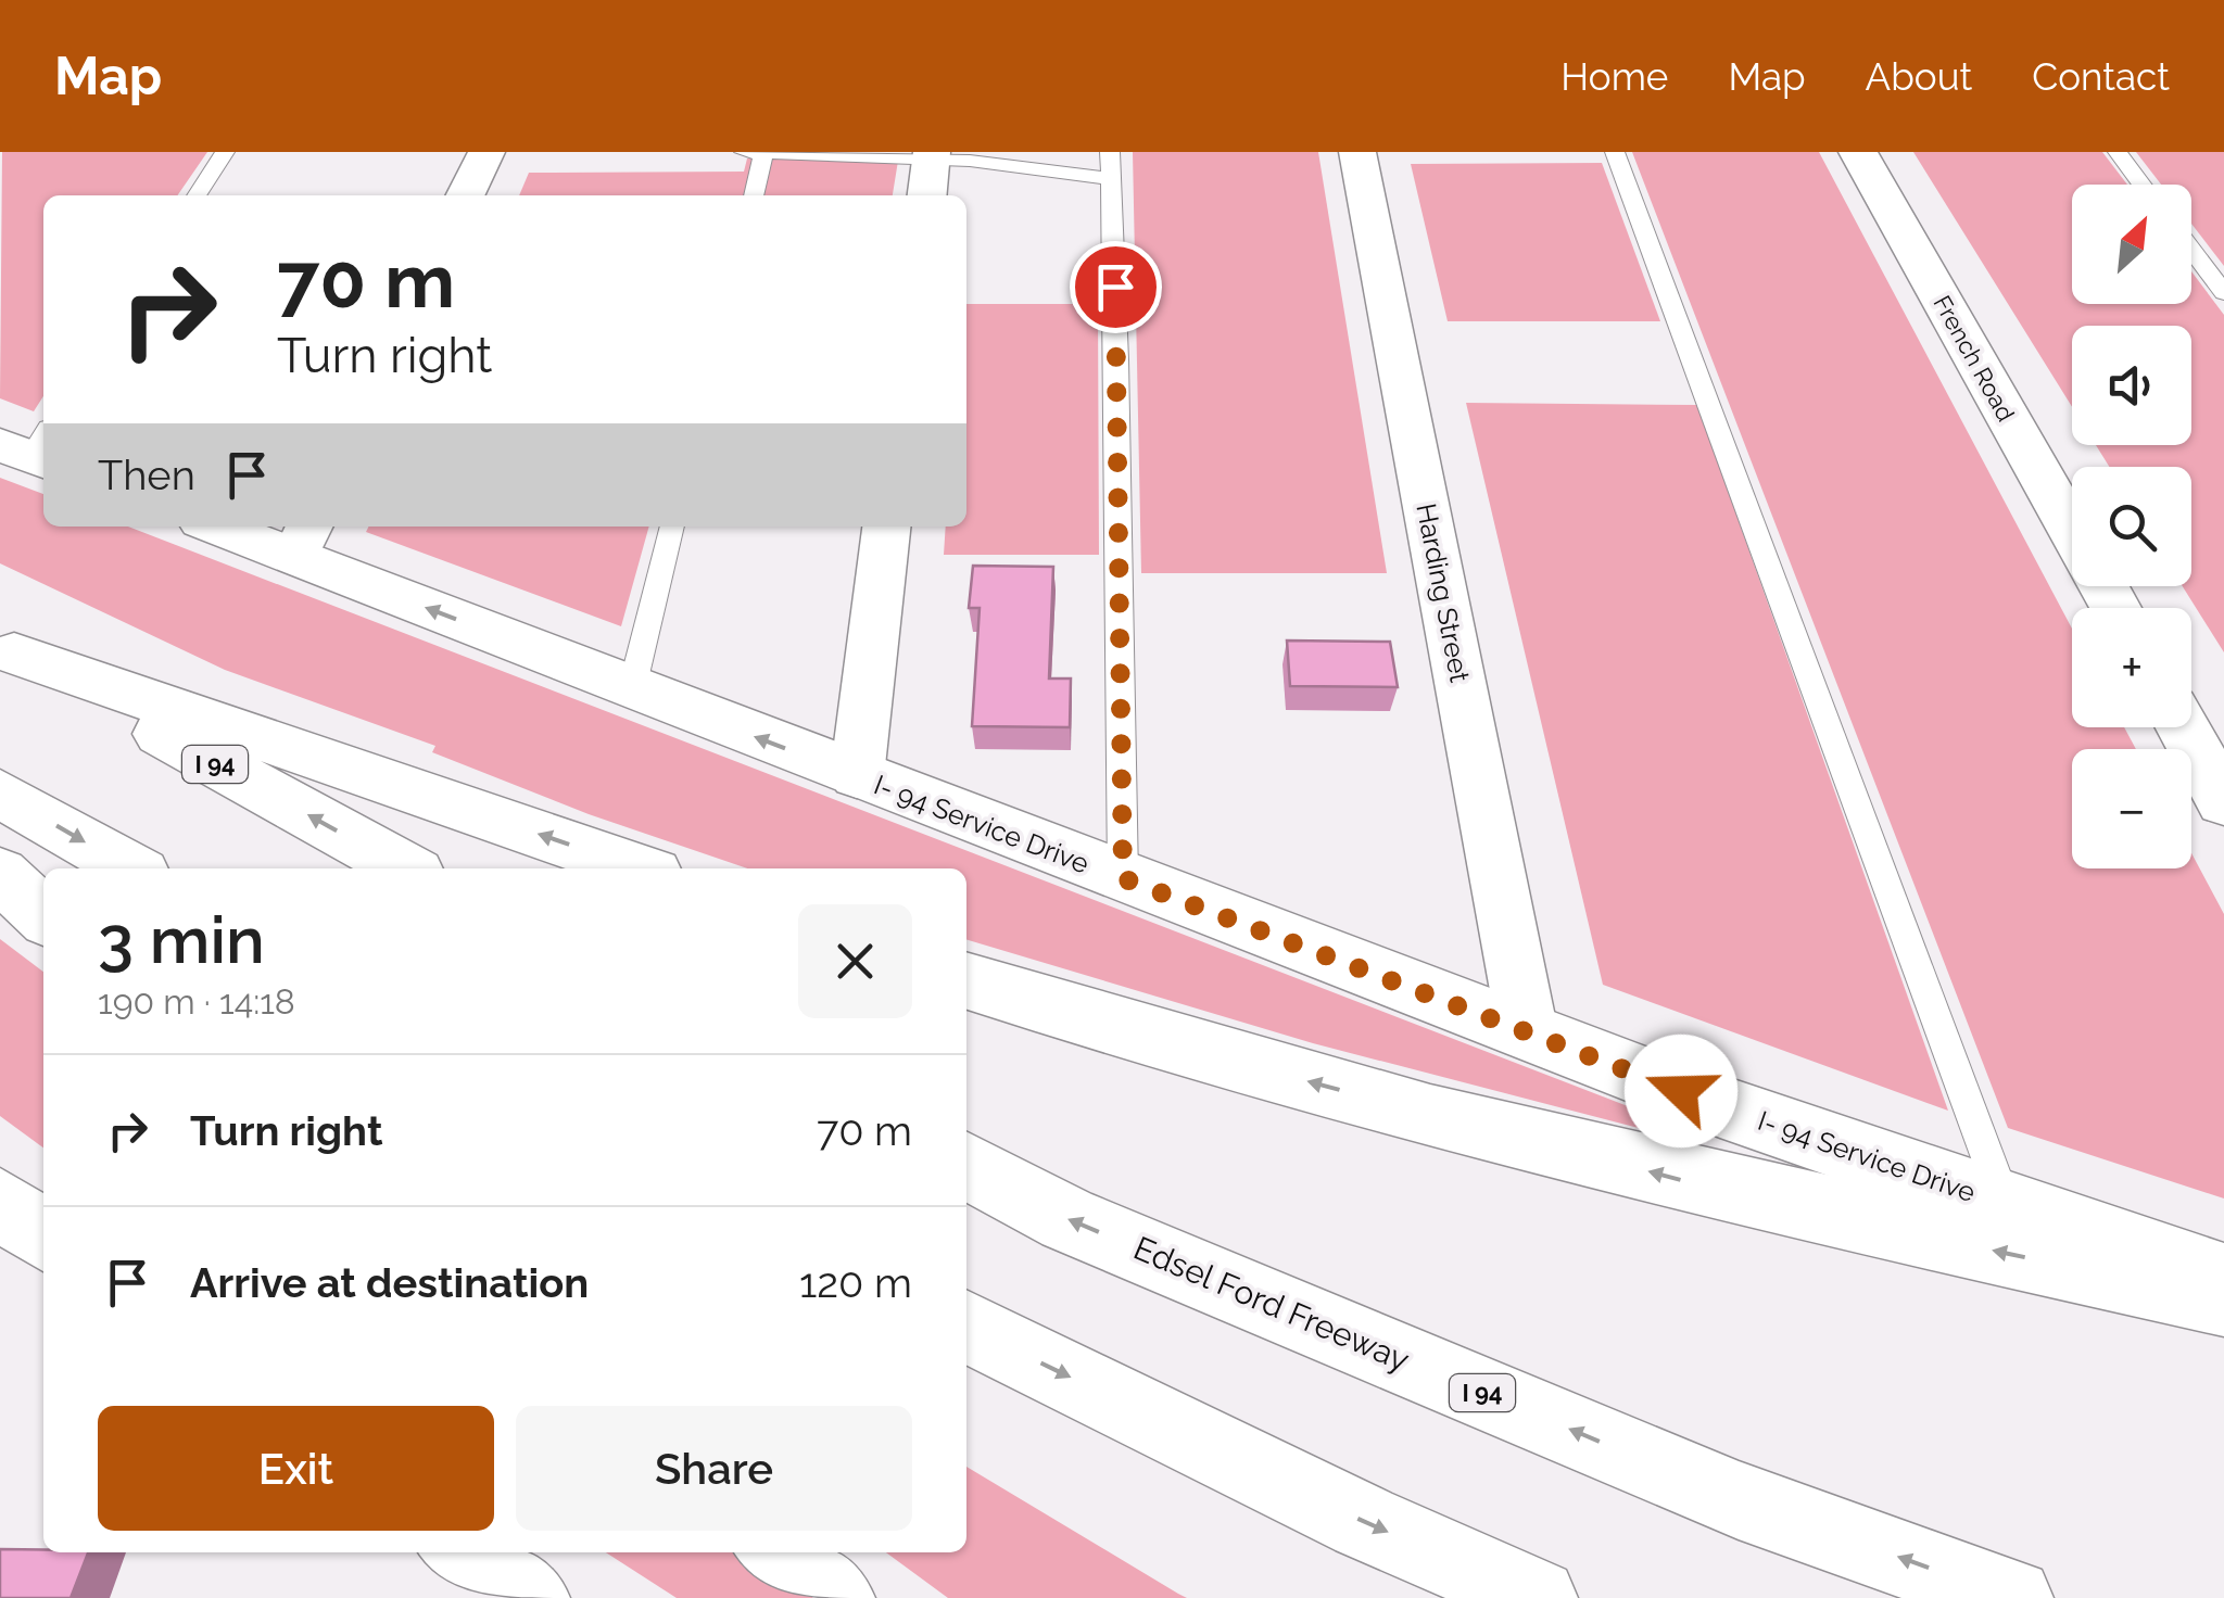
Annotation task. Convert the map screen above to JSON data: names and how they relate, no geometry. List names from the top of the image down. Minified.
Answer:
{"streets":{"main road":["French Road","I 94","I- 94 Service Drive","Edsel Ford Freeway"],"street":["Harding Street"]},"crossings":[["Harding Street","I- 94 Service Drive"]],"north":"top right","page":{"header":"Map","nav":["Home","Map","About","Contact"],"map_buttons":["+","−"],"turn":["70 m","Turn right"],"then":"Then","heading":["3 min","190 m · 14:18"],"list":[{"name":"Turn right","value":"70 m"},{"name":"Arrive at destination","value":"120 m"}],"buttons":["Exit","Share"]}}
